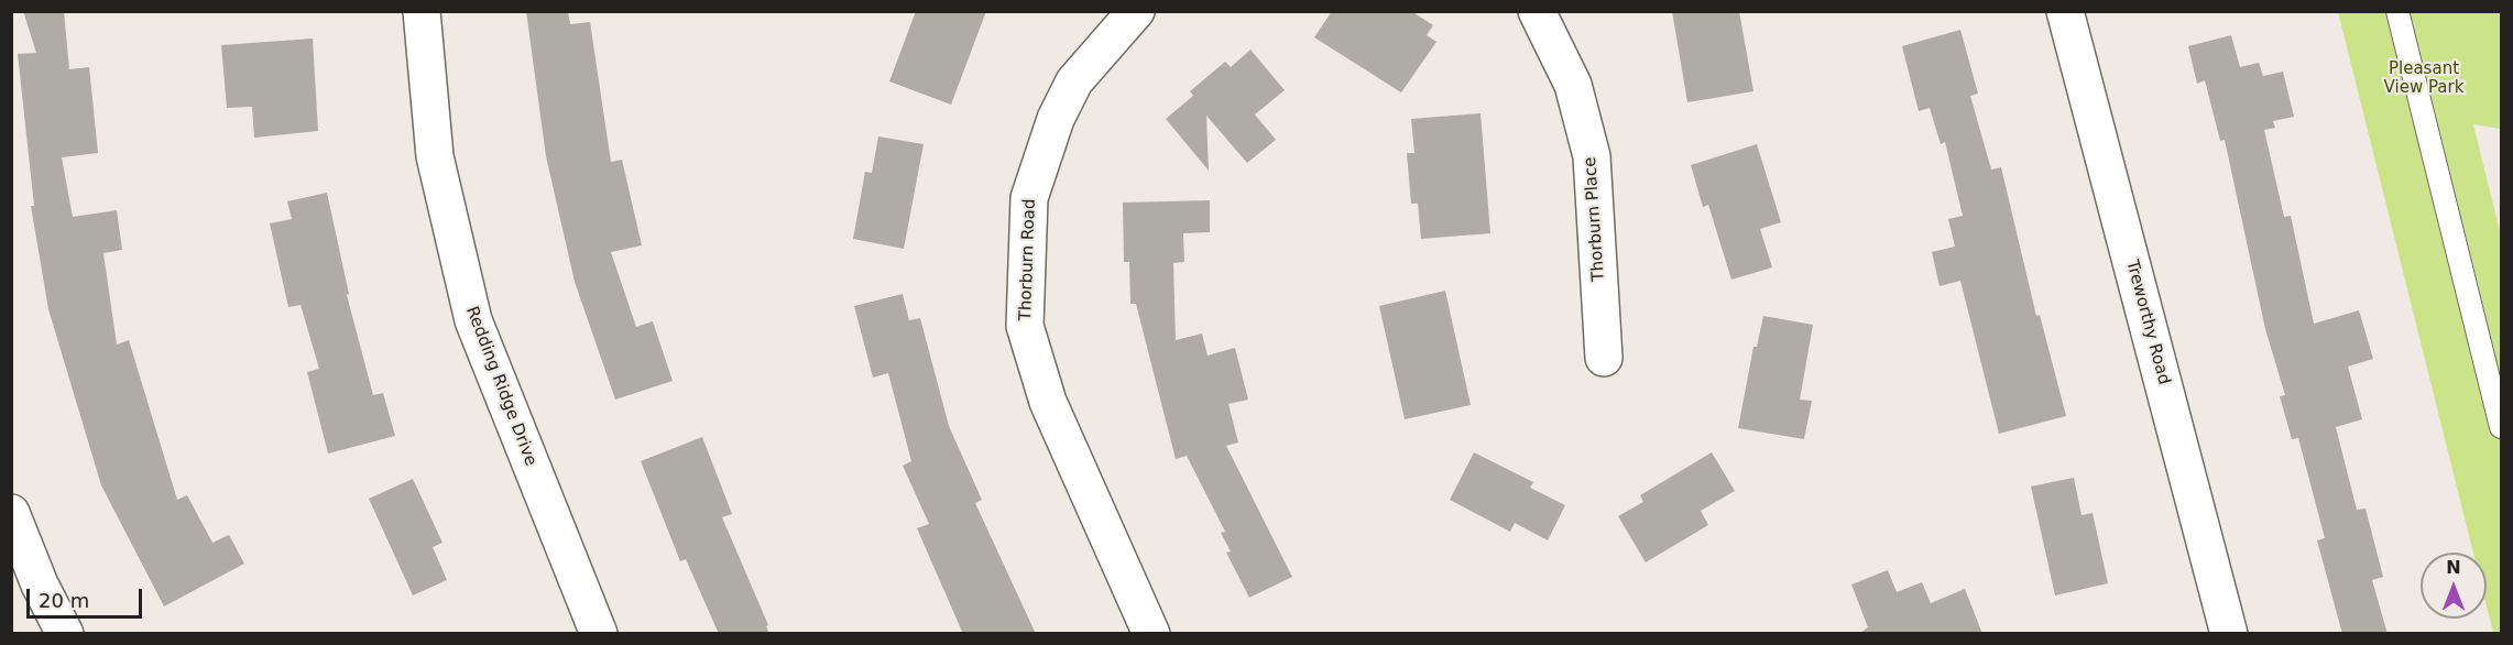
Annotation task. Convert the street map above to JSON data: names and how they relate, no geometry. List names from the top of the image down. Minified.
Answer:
{"streets":{"street":["Thorburn Place","Thorburn Road","Treworthy Road","Redding Ridge Drive"]},"parks":["Pleasant View Park"],"scale_bar":"20 m","north":"top"}
